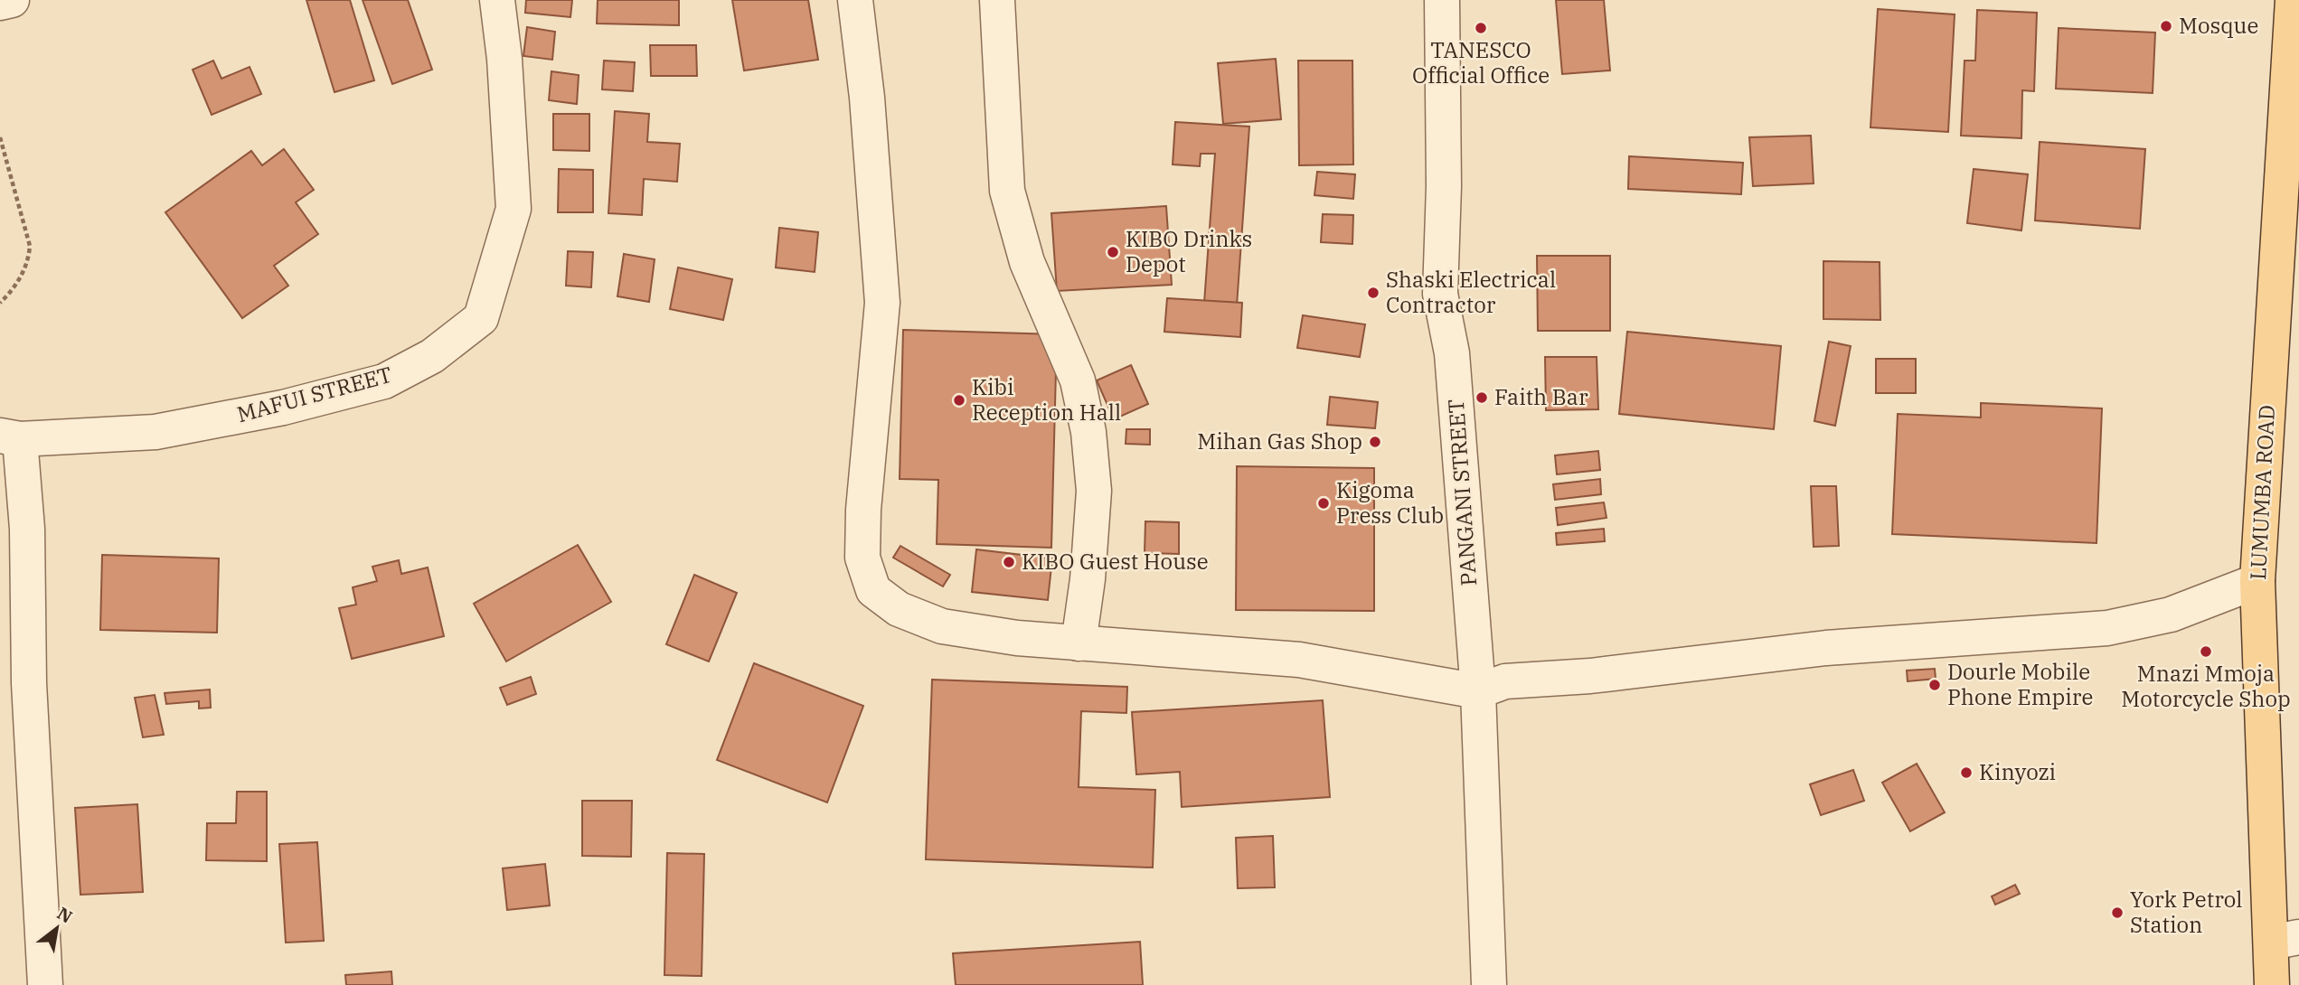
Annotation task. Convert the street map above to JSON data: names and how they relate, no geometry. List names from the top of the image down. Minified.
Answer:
{"streets":{"main road":["LUMUMBA ROAD"],"street":["MAFUI STREET","PANGANI STREET"]},"places":["Mosque","TANESCO Official Office","KIBO Drinks Depot","Shaski Electrical Contractor","Faith Bar","Kibi Reception Hall","Mihan Gas Shop","Kigoma Press Club","KIBO Guest House","Mnazi Mmoja Motorcycle Shop","Dourle Mobile Phone Empire","Kinyozi","York Petrol Station"],"north":"top right"}
